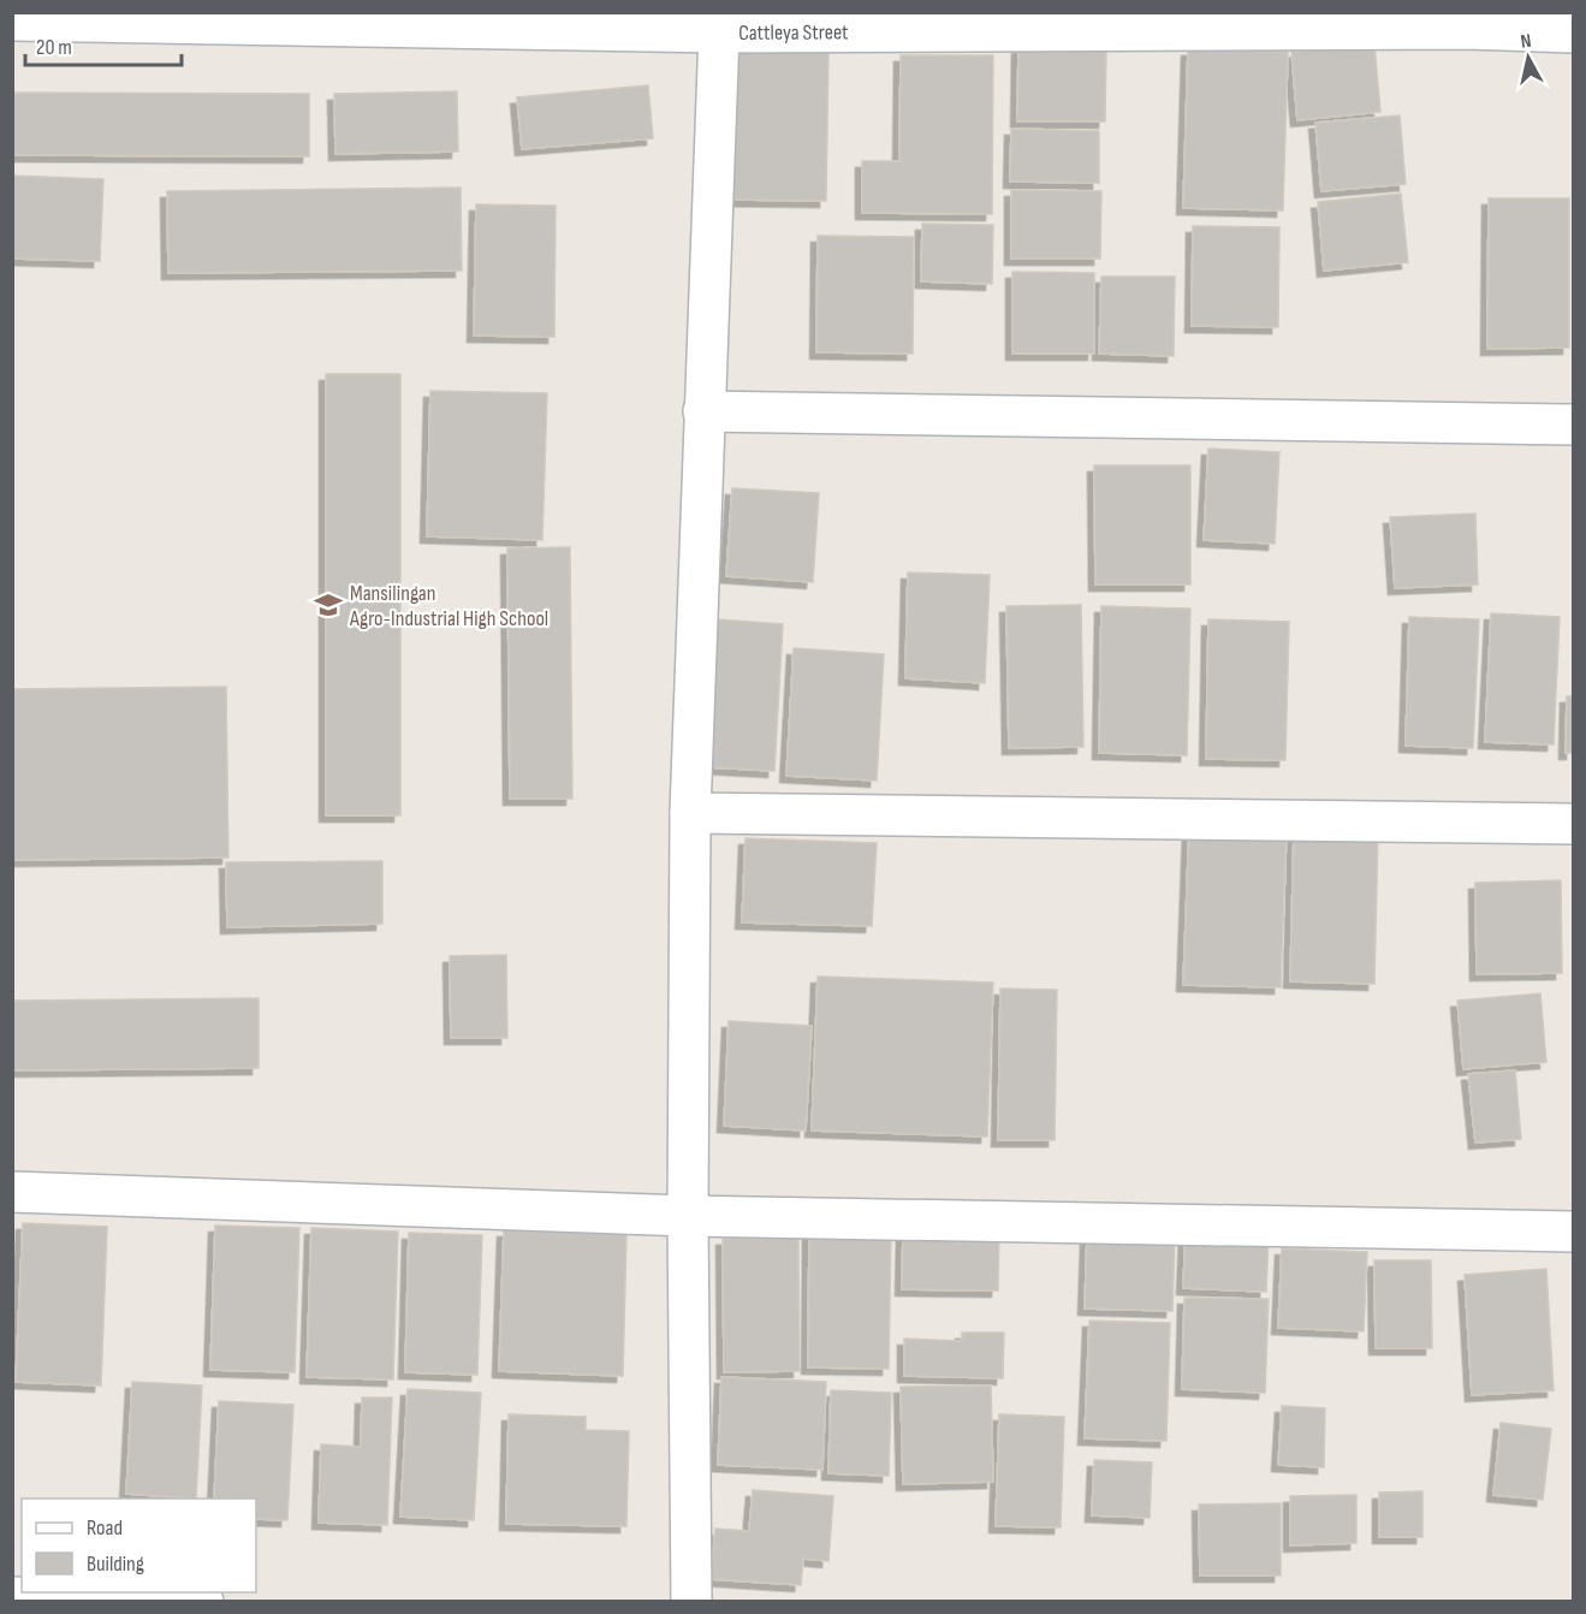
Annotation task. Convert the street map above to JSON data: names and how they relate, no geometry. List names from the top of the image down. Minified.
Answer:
{"streets":{"street":["Cattleya Street"]},"places":{"school or university":["Mansilingan Agro-Industrial High School"]},"legend":["Road","Building"],"scale_bar":"20 m","north":"top"}
